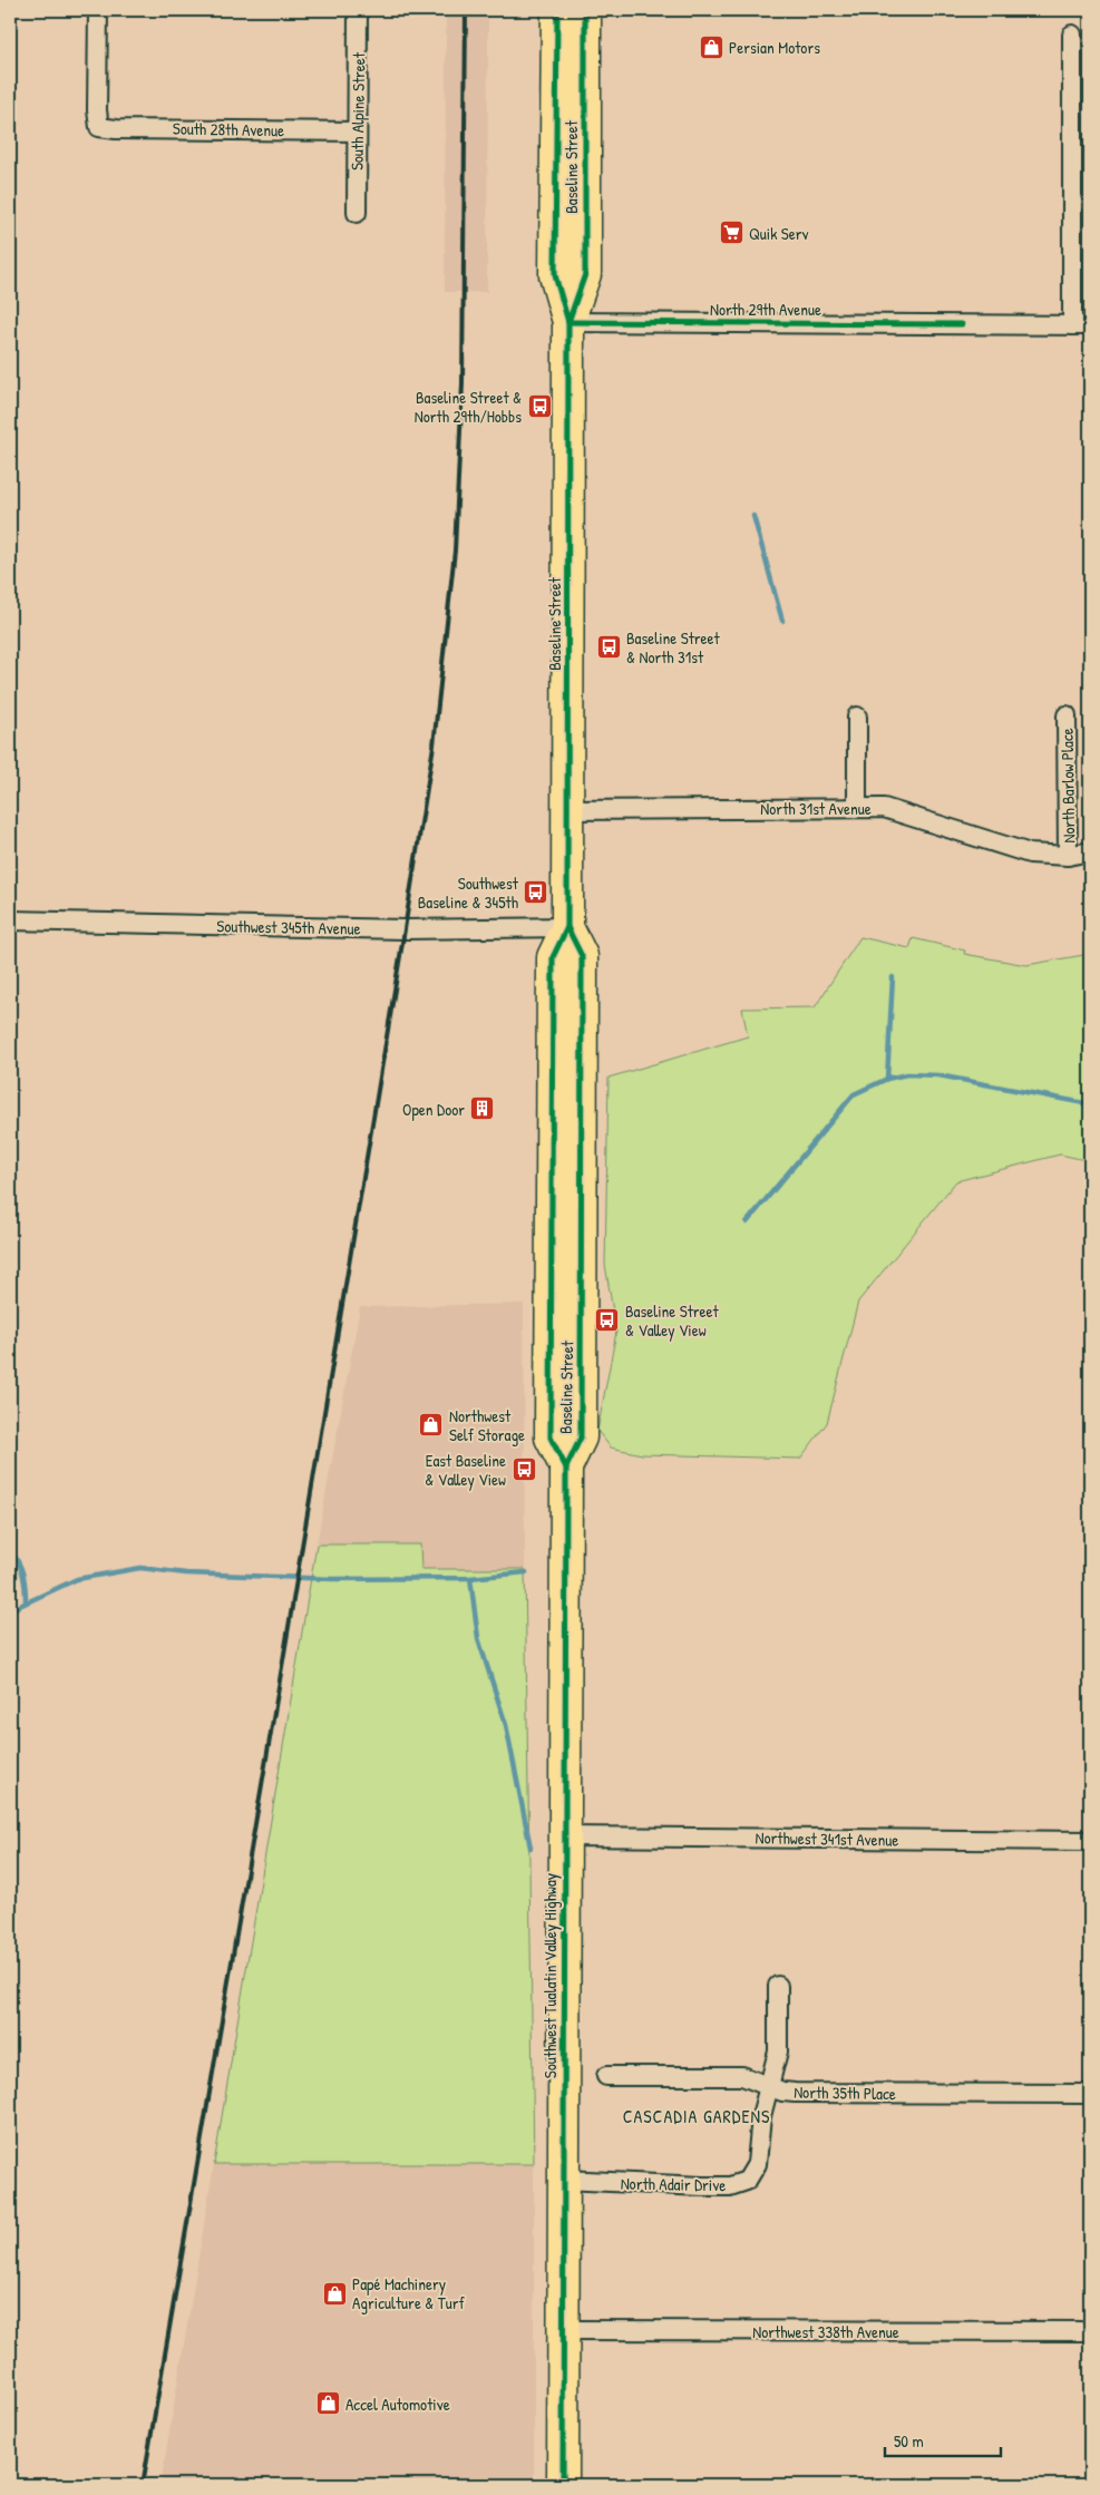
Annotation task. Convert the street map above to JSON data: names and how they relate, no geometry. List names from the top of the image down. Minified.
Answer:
{"streets":{"highway":["Baseline Street","Southwest Tualatin Valley Highway"],"street":["South Alpine Street","South 28th Avenue","North 29th Avenue","North Barlow Place","North 31st Avenue","Southwest 345th Avenue","Northwest 341st Avenue","North 35th Place","North Adair Drive","Northwest 338th Avenue"]},"crossings":[["South Alpine Street","South 28th Avenue"],["Baseline Street","North 29th Avenue"],["Baseline Street","North 31st Avenue"],["Baseline Street","Southwest 345th Avenue"],["Baseline Street","Southwest Tualatin Valley Highway"],["North Barlow Place","North 31st Avenue"],["Northwest 341st Avenue","Southwest Tualatin Valley Highway"],["Southwest Tualatin Valley Highway","North Adair Drive"],["Southwest Tualatin Valley Highway","Northwest 338th Avenue"],["North 35th Place","North Adair Drive"]],"districts":["CASCADIA GARDENS"],"places":{"shop":["Persian Motors","Northwest Self Storage","Papé Machinery Agriculture & Turf","Accel Automotive"],"supermarket":["Quik Serv"],"bus stop":["Baseline Street & North 29th/Hobbs","Baseline Street & North 31st","Southwest Baseline & 345th","Baseline Street & Valley View","East Baseline & Valley View"],"building":["Open Door"]},"scale_bar":"50 m"}
